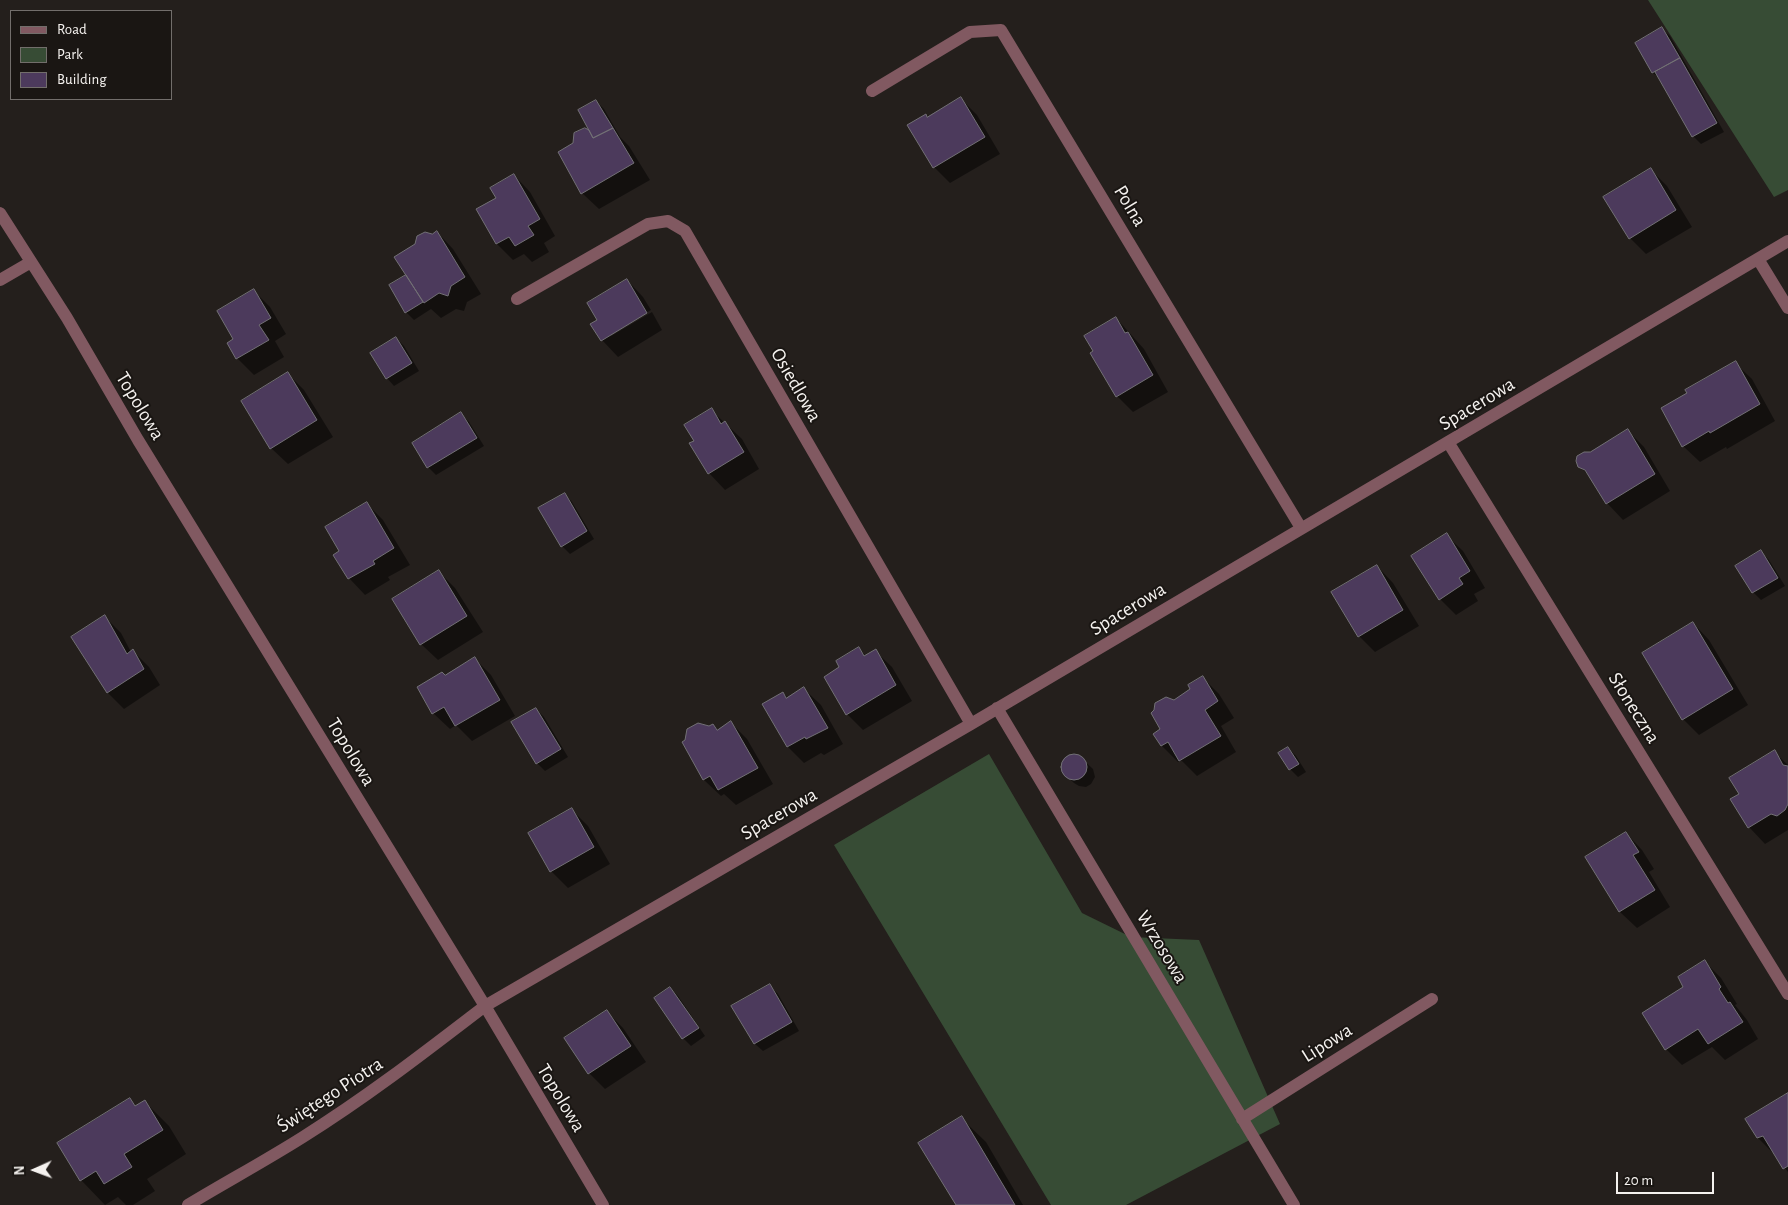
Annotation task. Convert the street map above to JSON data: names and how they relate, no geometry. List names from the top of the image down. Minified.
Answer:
{"streets":{"street":["Polna","Osiedlowa","Spacerowa","Topolowa","Słoneczna","Wrzosowa","Lipowa","Świętego Piotra"]},"crossings":[["Polna","Spacerowa"],["Osiedlowa","Spacerowa"],["Spacerowa","Topolowa"],["Spacerowa","Słoneczna"],["Spacerowa","Wrzosowa"],["Spacerowa","Świętego Piotra"],["Topolowa","Świętego Piotra"],["Wrzosowa","Lipowa"]],"legend":["Road","Park","Building"],"scale_bar":"20 m","north":"left"}
